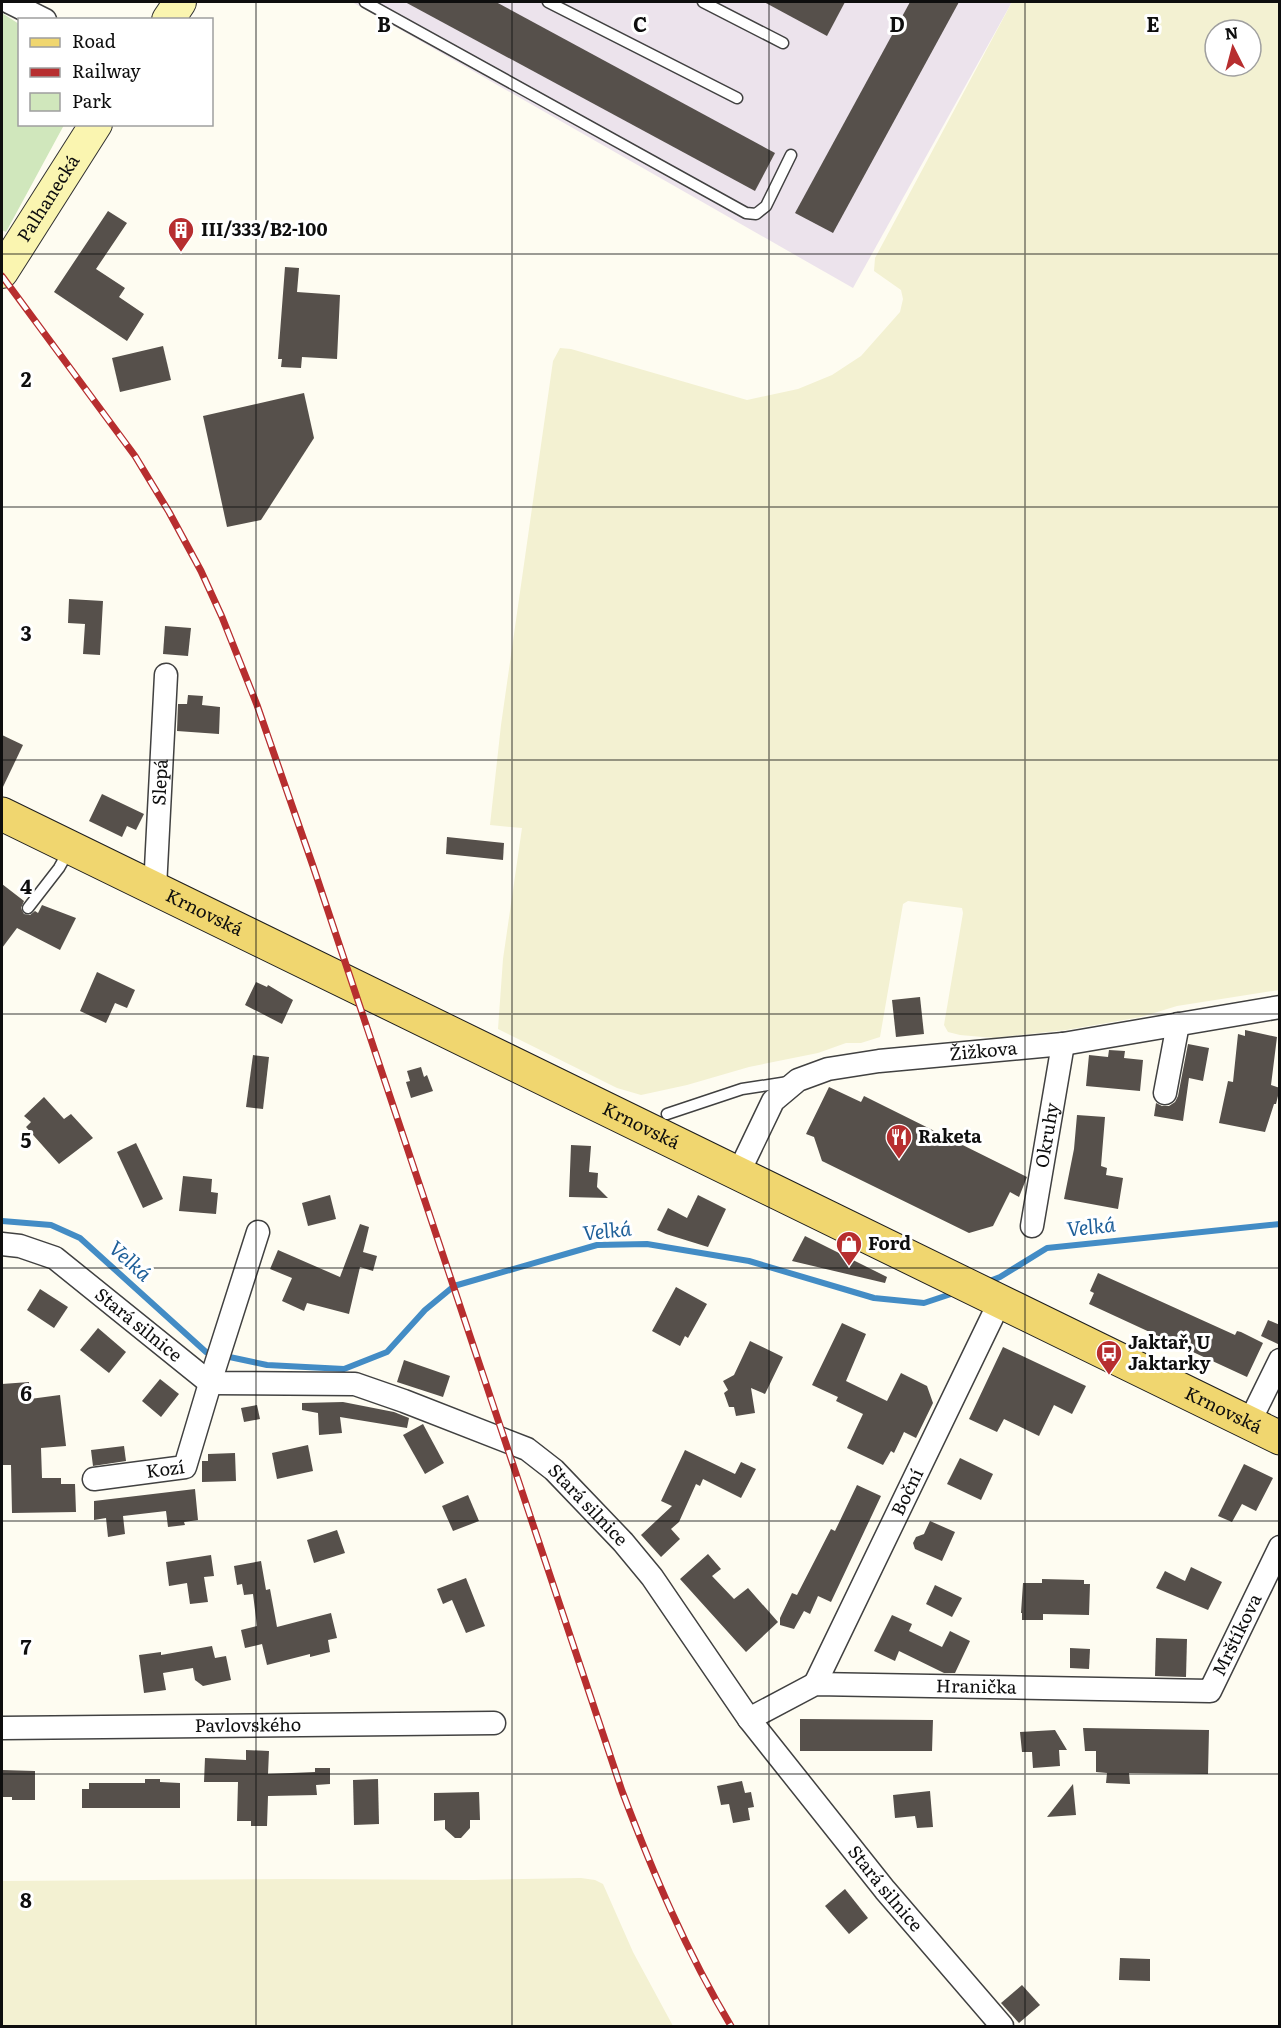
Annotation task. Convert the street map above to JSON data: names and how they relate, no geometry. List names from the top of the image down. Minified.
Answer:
{"streets":{"main road":["Krnovská"],"street":["Palhanecká","Slepá","Žižkova","Okruhy","Stará silnice","Kozí","Boční","Mrštíkova","Hranička","Pavlovského"]},"crossings":[["Slepá","Krnovská"],["Krnovská","Žižkova"],["Krnovská","Boční"],["Žižkova","Okruhy"],["Stará silnice","Kozí"],["Stará silnice","Hranička"],["Boční","Hranička"],["Mrštíkova","Hranička"]],"water":["Velká"],"places":{"building":["III/333/B2-100"],"restaurant":["Raketa"],"shop":["Ford"],"bus stop":["Jaktař, U Jaktarky"]},"legend":["Road","Railway","Park"],"north":"top","grid":{"columns":["B","C","D","E"],"rows":["2","3","4","5","6","7","8"]}}
